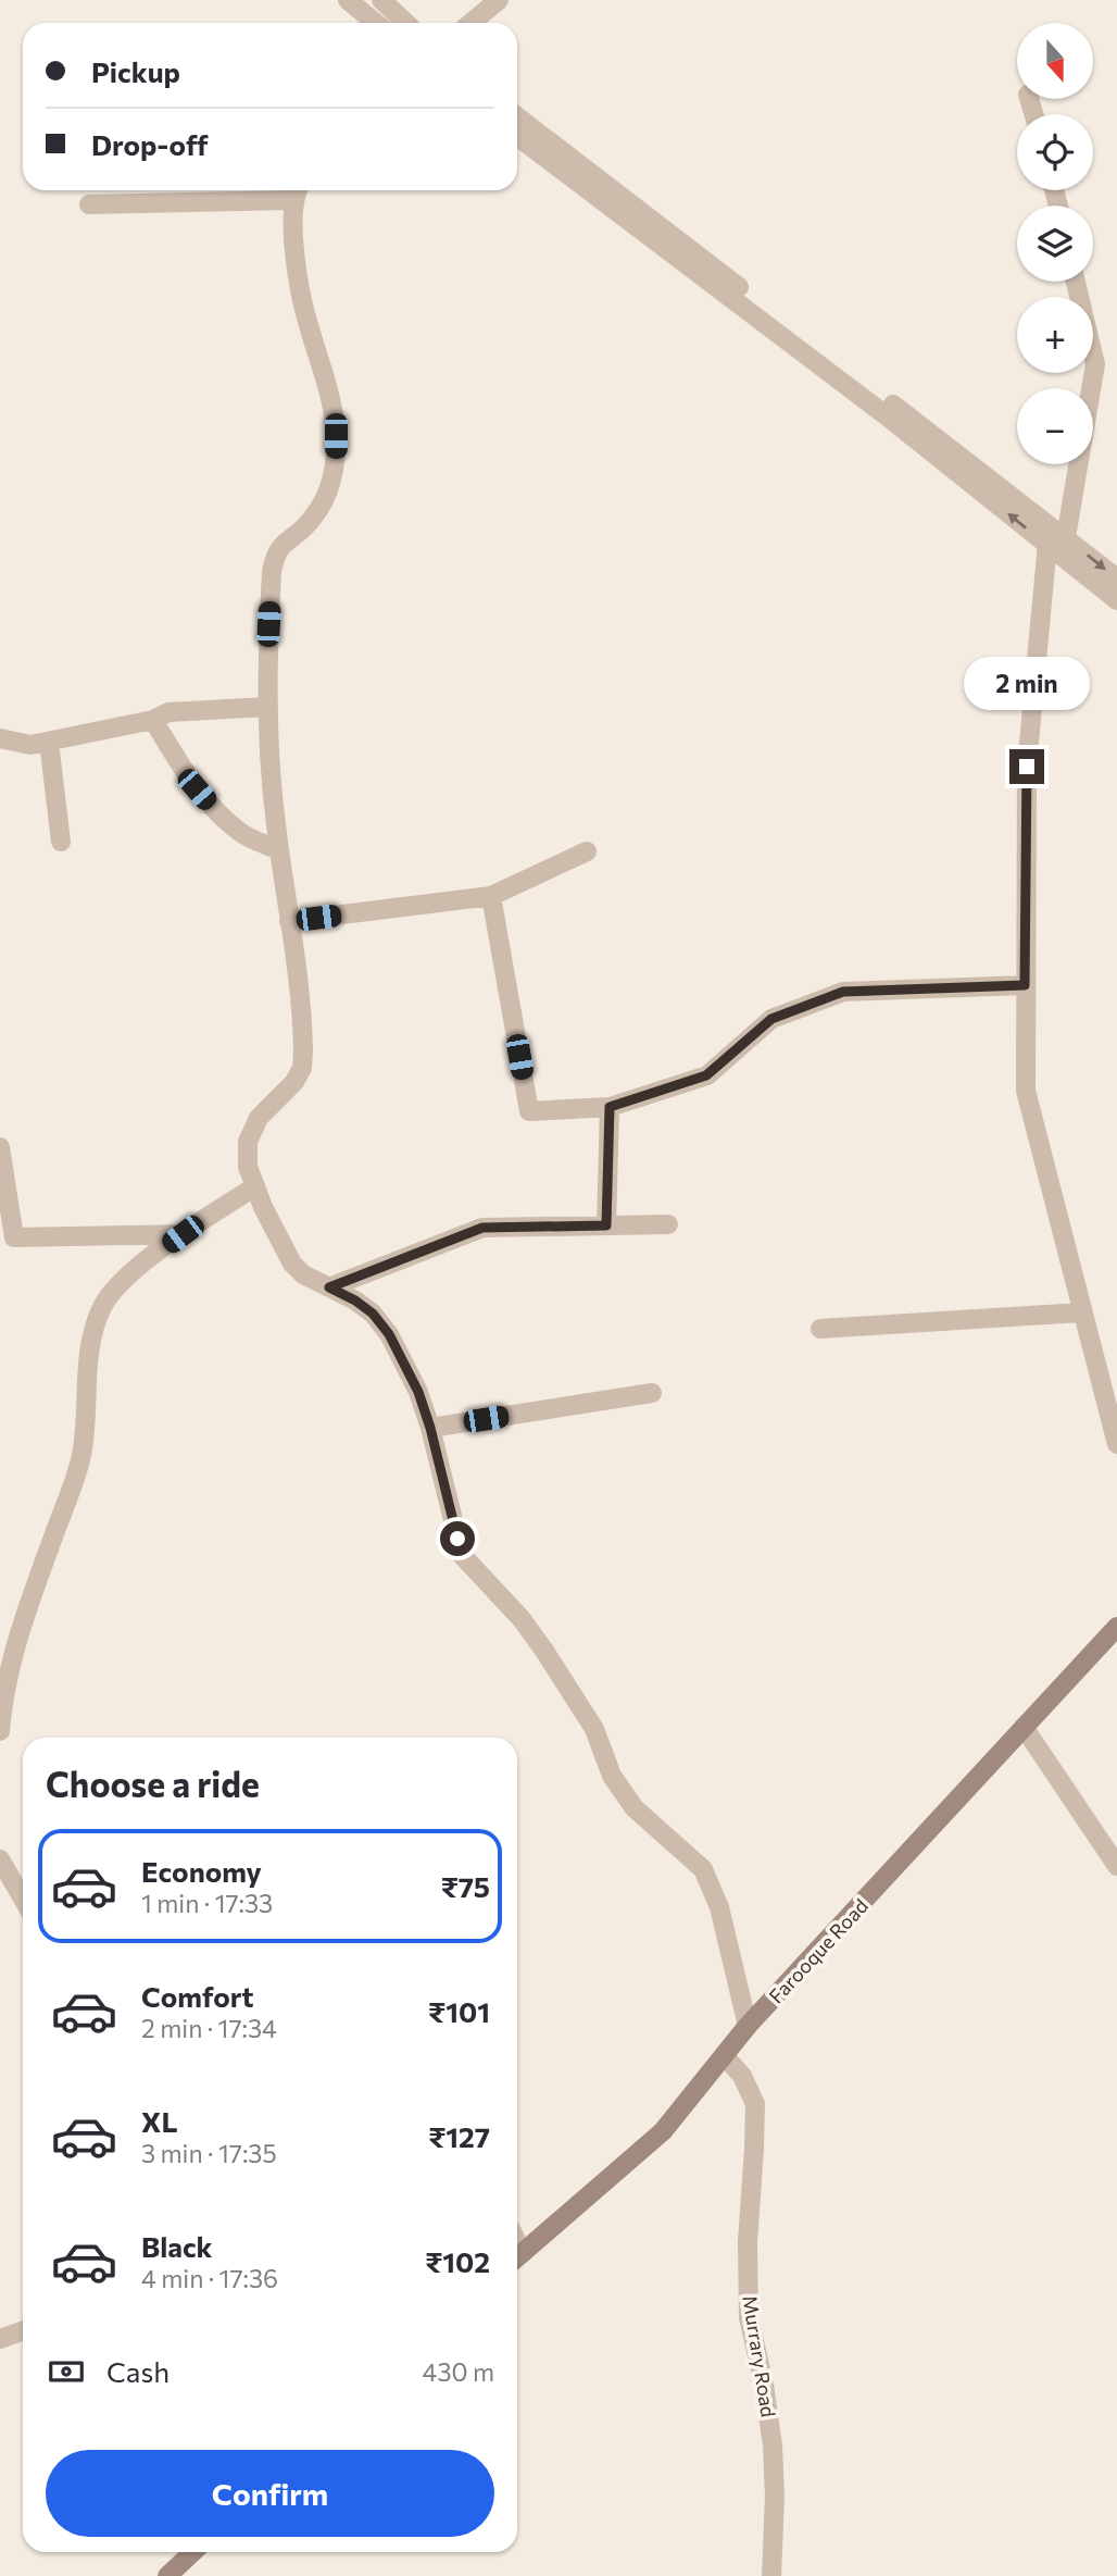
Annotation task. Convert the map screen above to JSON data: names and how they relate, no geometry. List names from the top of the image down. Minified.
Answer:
{"streets":{"main road":["Farooque Road"],"street":["Murrary Road"]},"crossings":[["Farooque Road","Murrary Road"]],"north":"bottom","page":{"map_buttons":["+","−"],"banner":["Pickup","Drop-off"],"bubble":"2 min","heading":"Choose a ride","list":[{"name":"Economy","note":"1 min · 17:33","value":"₹75"},{"name":"Comfort","note":"2 min · 17:34","value":"₹101"},{"name":"XL","note":"3 min · 17:35","value":"₹127"},{"name":"Black","note":"4 min · 17:36","value":"₹102"}],"pay":["Cash","430 m"],"buttons":"Confirm"}}
